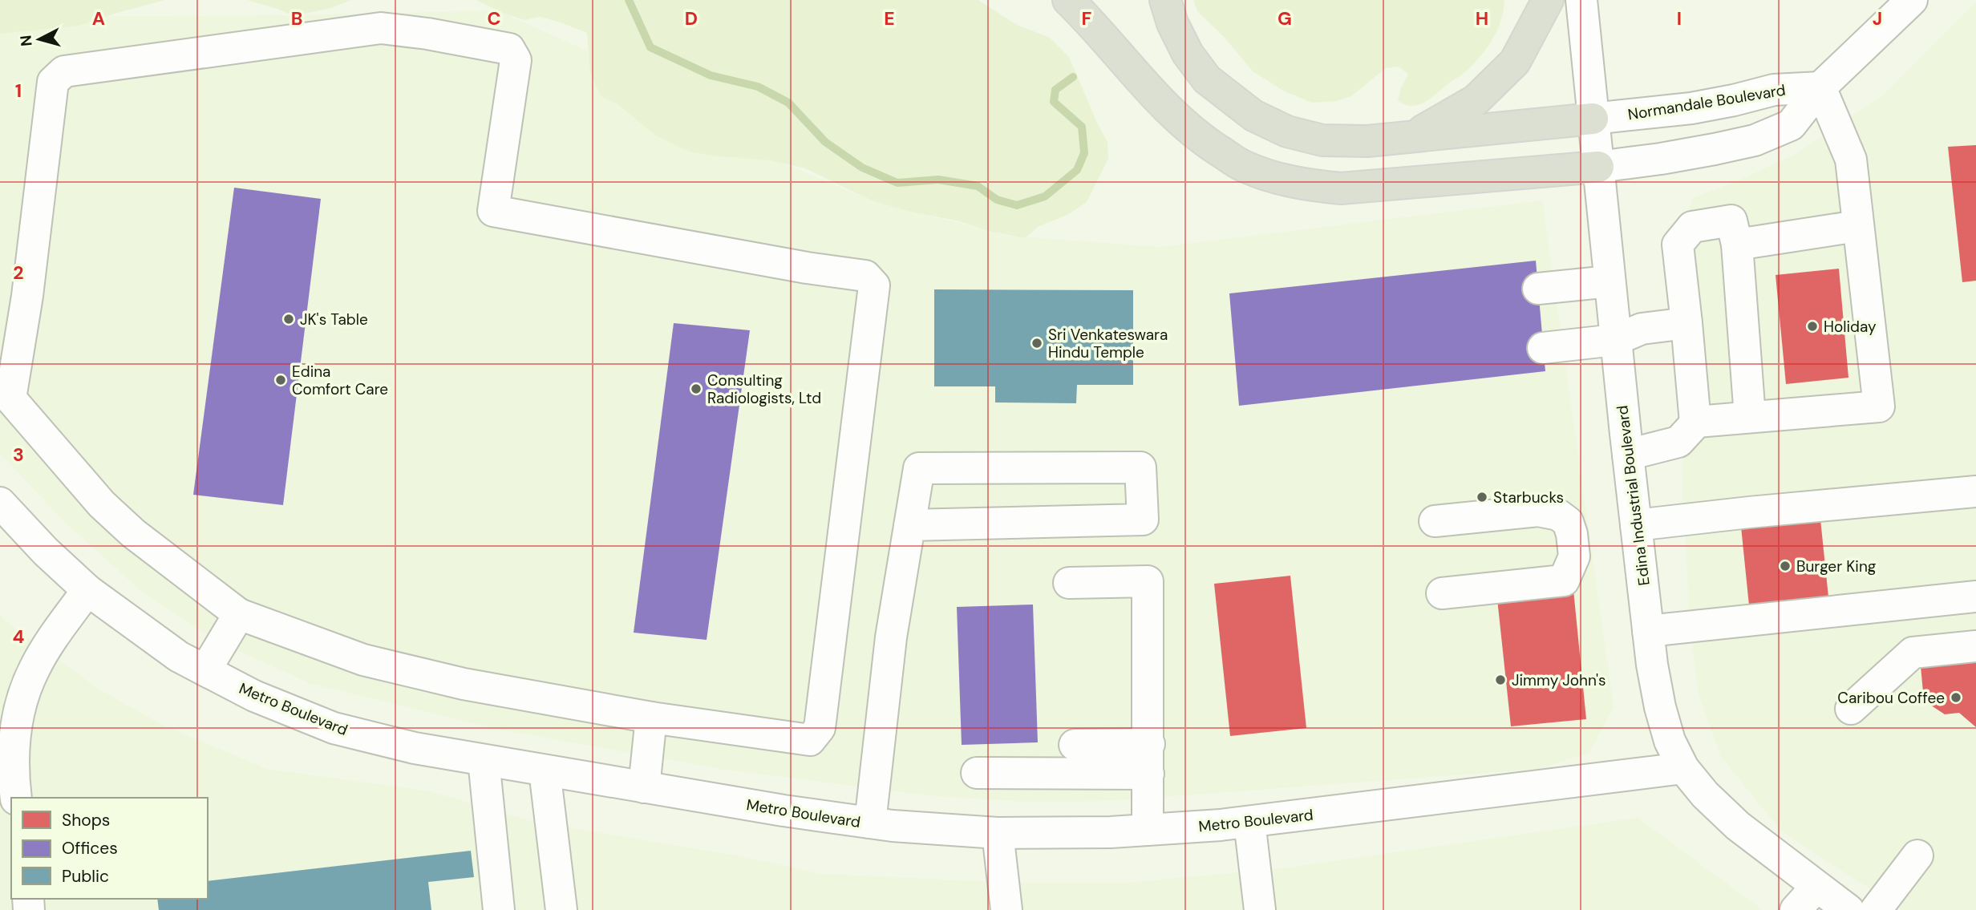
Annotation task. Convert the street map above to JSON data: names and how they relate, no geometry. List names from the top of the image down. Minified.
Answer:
{"streets":{"street":["Normandale Boulevard","Edina Industrial Boulevard","Metro Boulevard"]},"crossings":[["Normandale Boulevard","Edina Industrial Boulevard"],["Edina Industrial Boulevard","Metro Boulevard"]],"places":["JK's Table","Holiday","Sri Venkateswara Hindu Temple","Edina Comfort Care","Consulting Radiologists, Ltd","Starbucks","Burger King","Jimmy John's","Caribou Coffee"],"legend":["Shops","Offices","Public"],"north":"left","grid":{"columns":["A","B","C","D","E","F","G","H","I","J"],"rows":["1","2","3","4"]}}
